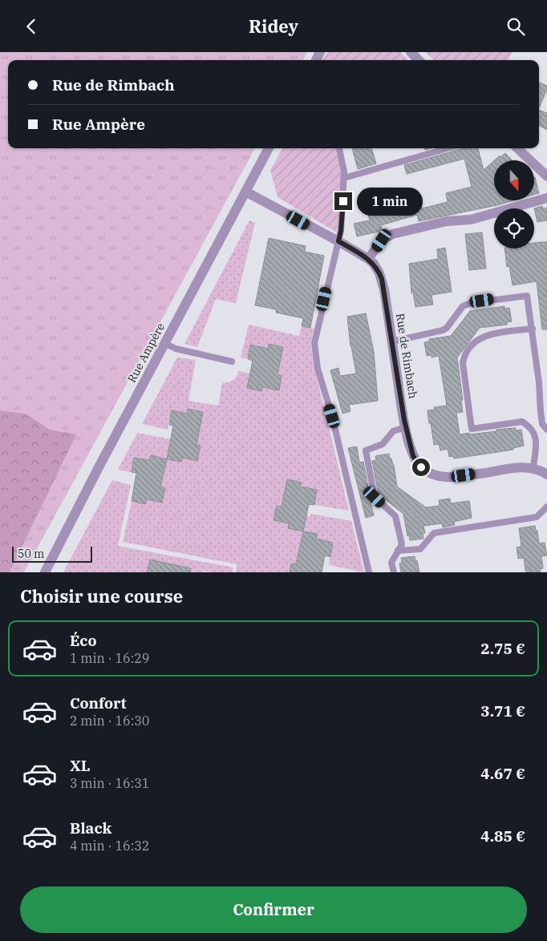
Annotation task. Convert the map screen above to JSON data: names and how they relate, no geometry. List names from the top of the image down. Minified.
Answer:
{"streets":{"street":["Rue Ampère","Rue de Rimbach"]},"crossings":[["Rue Ampère","Rue de Rimbach"]],"scale_bar":"50 m","north":"bottom","page":{"header":"Ridey","banner":["Rue de Rimbach","Rue Ampère"],"bubble":"1 min","scale":"50 m","heading":"Choisir une course","list":[{"name":"Éco","note":"1 min · 16:29","value":"2.75 €"},{"name":"Confort","note":"2 min · 16:30","value":"3.71 €"},{"name":"XL","note":"3 min · 16:31","value":"4.67 €"},{"name":"Black","note":"4 min · 16:32","value":"4.85 €"}],"buttons":"Confirmer"}}
